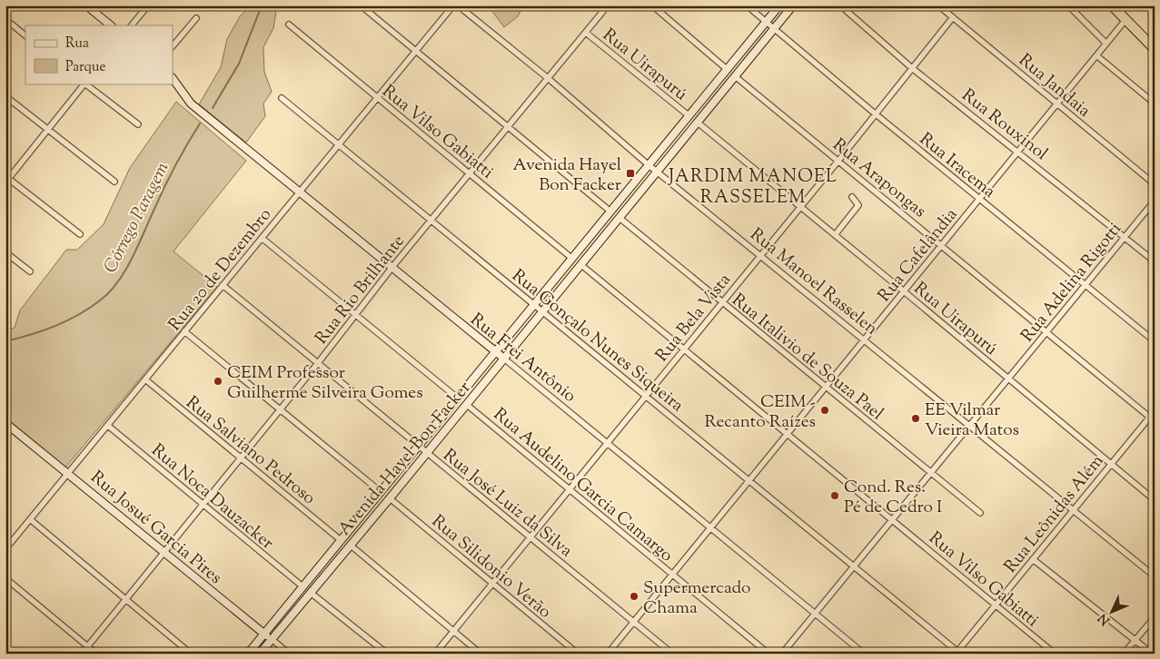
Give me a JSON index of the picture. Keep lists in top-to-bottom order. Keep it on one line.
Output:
{"streets":{"main road":["Rua Frei Antônio","Avenida Hayel Bon Facker","Rua Josué Garcia Pires"],"street":["Rua Uirapurú","Rua Jandaia","Rua Rouxinol","Rua Vilso Gabiatti","Rua Iracema","Rua Arapongas","Rua Cafelândia","Rua 20 de Dezembro","Rua Manoel Rasselen","Rua Adelina Rigotti","Rua Rio Brilhante","Rua Bela Vista","Rua Gonçalo Nunes Siqueira","Rua Italivio de Souza Pael","Rua Salviano Pedroso","Rua Audelino Garcia Camargo","Rua Noca Dauzacker","Rua José Luiz da Silva","Rua Leônidas Além","Rua Silidonio Verão"]},"crossings":[["Rua Uirapurú","Rua Cafelândia"],["Rua Uirapurú","Rua Adelina Rigotti"],["Rua Uirapurú","Rua Rio Brilhante"],["Rua Uirapurú","Rua Bela Vista"],["Rua Uirapurú","Avenida Hayel Bon Facker"],["Rua Uirapurú","Rua Leônidas Além"],["Rua Jandaia","Rua Cafelândia"],["Rua Jandaia","Rua Bela Vista"],["Rua Rouxinol","Rua Cafelândia"],["Rua Rouxinol","Rua Adelina Rigotti"],["Rua Rouxinol","Rua Bela Vista"],["Rua Vilso Gabiatti","Rua Cafelândia"],["Rua Vilso Gabiatti","Rua 20 de Dezembro"],["Rua Vilso Gabiatti","Rua Adelina Rigotti"],["Rua Vilso Gabiatti","Rua Rio Brilhante"],["Rua Vilso Gabiatti","Rua Bela Vista"],["Rua Vilso Gabiatti","Avenida Hayel Bon Facker"],["Rua Vilso Gabiatti","Rua Leônidas Além"],["Rua Iracema","Rua Cafelândia"],["Rua Iracema","Rua Adelina Rigotti"],["Rua Iracema","Rua Bela Vista"],["Rua Iracema","Avenida Hayel Bon Facker"],["Rua Arapongas","Rua Cafelândia"],["Rua Arapongas","Rua Adelina Rigotti"],["Rua Arapongas","Rua Bela Vista"],["Rua Arapongas","Avenida Hayel Bon Facker"],["Rua Arapongas","Rua Leônidas Além"],["Rua Cafelândia","Rua Manoel Rasselen"],["Rua Cafelândia","Rua Gonçalo Nunes Siqueira"],["Rua Cafelândia","Rua Italivio de Souza Pael"],["Rua Cafelândia","Rua Frei Antônio"],["Rua Cafelândia","Rua Audelino Garcia Camargo"],["Rua Cafelândia","Rua José Luiz da Silva"],["Rua 20 de Dezembro","Rua Gonçalo Nunes Siqueira"],["Rua 20 de Dezembro","Rua Frei Antônio"],["Rua 20 de Dezembro","Rua Salviano Pedroso"],["Rua 20 de Dezembro","Rua Noca Dauzacker"],["Rua 20 de Dezembro","Rua José Luiz da Silva"],["Rua 20 de Dezembro","Rua Josué Garcia Pires"],["Rua Manoel Rasselen","Rua Adelina Rigotti"],["Rua Manoel Rasselen","Rua Rio Brilhante"],["Rua Manoel Rasselen","Rua Bela Vista"],["Rua Manoel Rasselen","Avenida Hayel Bon Facker"],["Rua Manoel Rasselen","Rua Leônidas Além"],["Rua Adelina Rigotti","Rua Gonçalo Nunes Siqueira"],["Rua Adelina Rigotti","Rua Italivio de Souza Pael"],["Rua Adelina Rigotti","Rua Frei Antônio"],["Rua Rio Brilhante","Rua Gonçalo Nunes Siqueira"],["Rua Rio Brilhante","Rua Frei Antônio"],["Rua Rio Brilhante","Rua Salviano Pedroso"],["Rua Rio Brilhante","Rua Noca Dauzacker"],["Rua Rio Brilhante","Rua José Luiz da Silva"],["Rua Rio Brilhante","Rua Josué Garcia Pires"],["Rua Bela Vista","Rua Gonçalo Nunes Siqueira"],["Rua Bela Vista","Rua Italivio de Souza Pael"],["Rua Bela Vista","Rua Frei Antônio"],["Rua Bela Vista","Rua Audelino Garcia Camargo"],["Rua Bela Vista","Rua José Luiz da Silva"],["Rua Bela Vista","Rua Silidonio Verão"],["Rua Gonçalo Nunes Siqueira","Avenida Hayel Bon Facker"],["Rua Gonçalo Nunes Siqueira","Rua Leônidas Além"],["Rua Italivio de Souza Pael","Avenida Hayel Bon Facker"],["Rua Frei Antônio","Avenida Hayel Bon Facker"],["Rua Salviano Pedroso","Avenida Hayel Bon Facker"],["Avenida Hayel Bon Facker","Rua Audelino Garcia Camargo"],["Avenida Hayel Bon Facker","Rua Noca Dauzacker"],["Avenida Hayel Bon Facker","Rua José Luiz da Silva"],["Avenida Hayel Bon Facker","Rua Josué Garcia Pires"],["Avenida Hayel Bon Facker","Rua Silidonio Verão"]],"districts":["JARDIM MANOEL RASSELEM"],"water":["Córrego Paragem"],"places":{"transit":["Avenida Hayel Bon Facker"],"other":["CEIM Professor Guilherme Silveira Gomes","CEIM - Recanto Raízes","EE Vilmar Vieira Matos","Cond. Res. Pé de Cedro I","Supermercado Chama"]},"legend":["Rua","Parque"],"north":"bottom left"}
